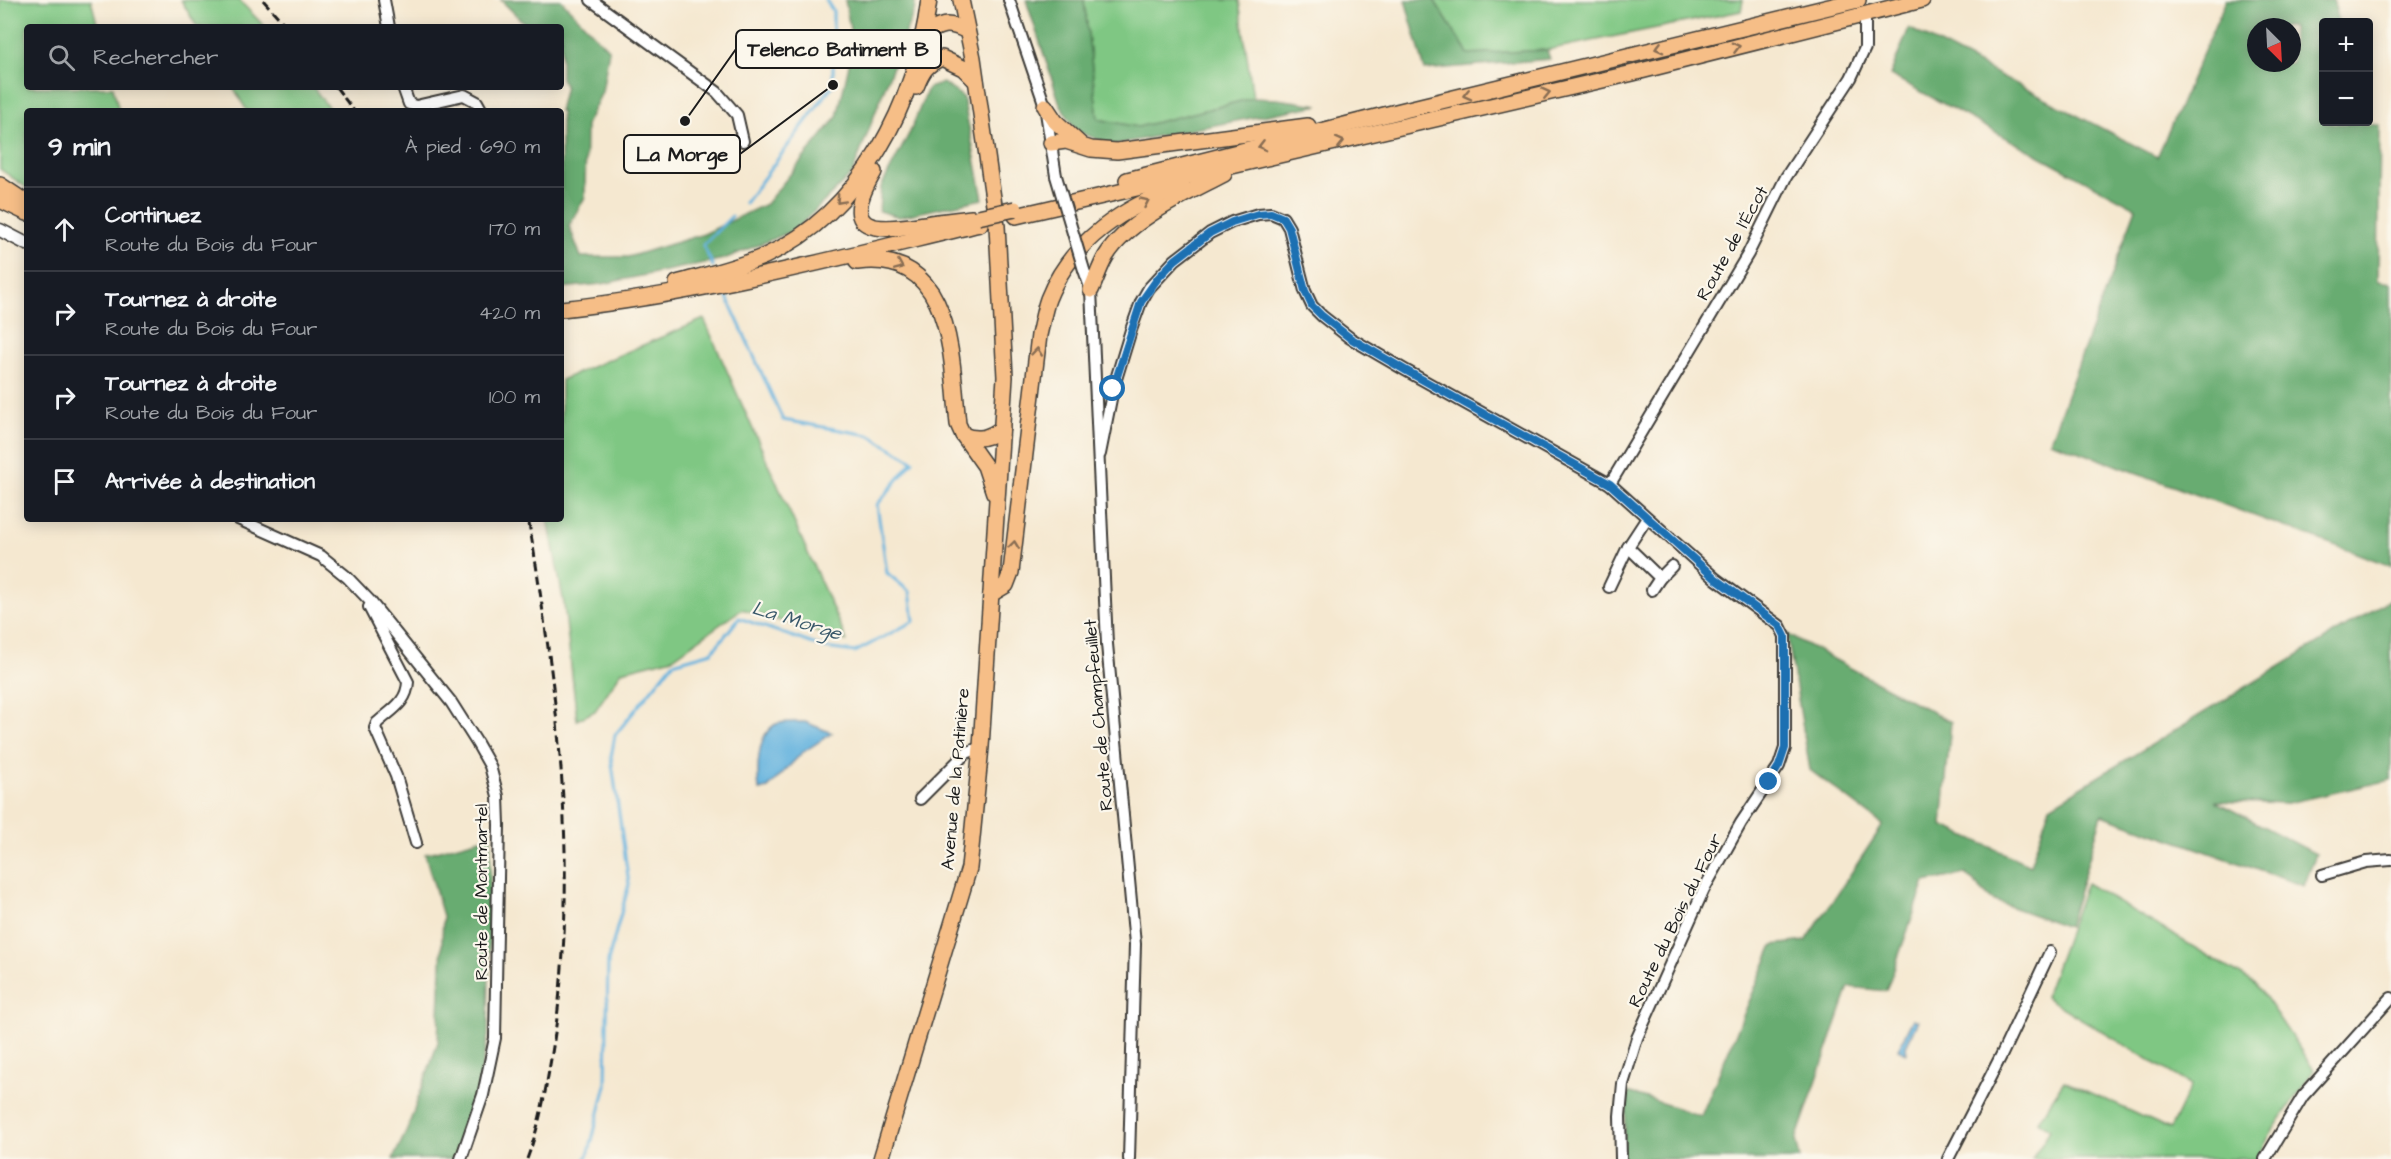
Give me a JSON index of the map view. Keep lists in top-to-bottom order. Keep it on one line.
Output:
{"streets":{"main road":["Avenue de la Patinière"],"street":["Route de l'Écot","Route de Champfeuillet","Route de Montmartel","Route du Bois du Four"]},"crossings":[["Route de l'Écot","Route du Bois du Four"],["Route de Champfeuillet","Route du Bois du Four"]],"water":["La Morge"],"places":["La Morge","Telenco Batiment B"],"north":"bottom right","page":{"map_buttons":["+","−"],"search":"Rechercher","heading":["9 min","À pied · 690 m"],"list":[["Continuez","Route du Bois du Four","170 m"],["Tournez à droite","Route du Bois du Four","420 m"],["Tournez à droite","Route du Bois du Four","100 m"],"Arrivée à destination"]}}
